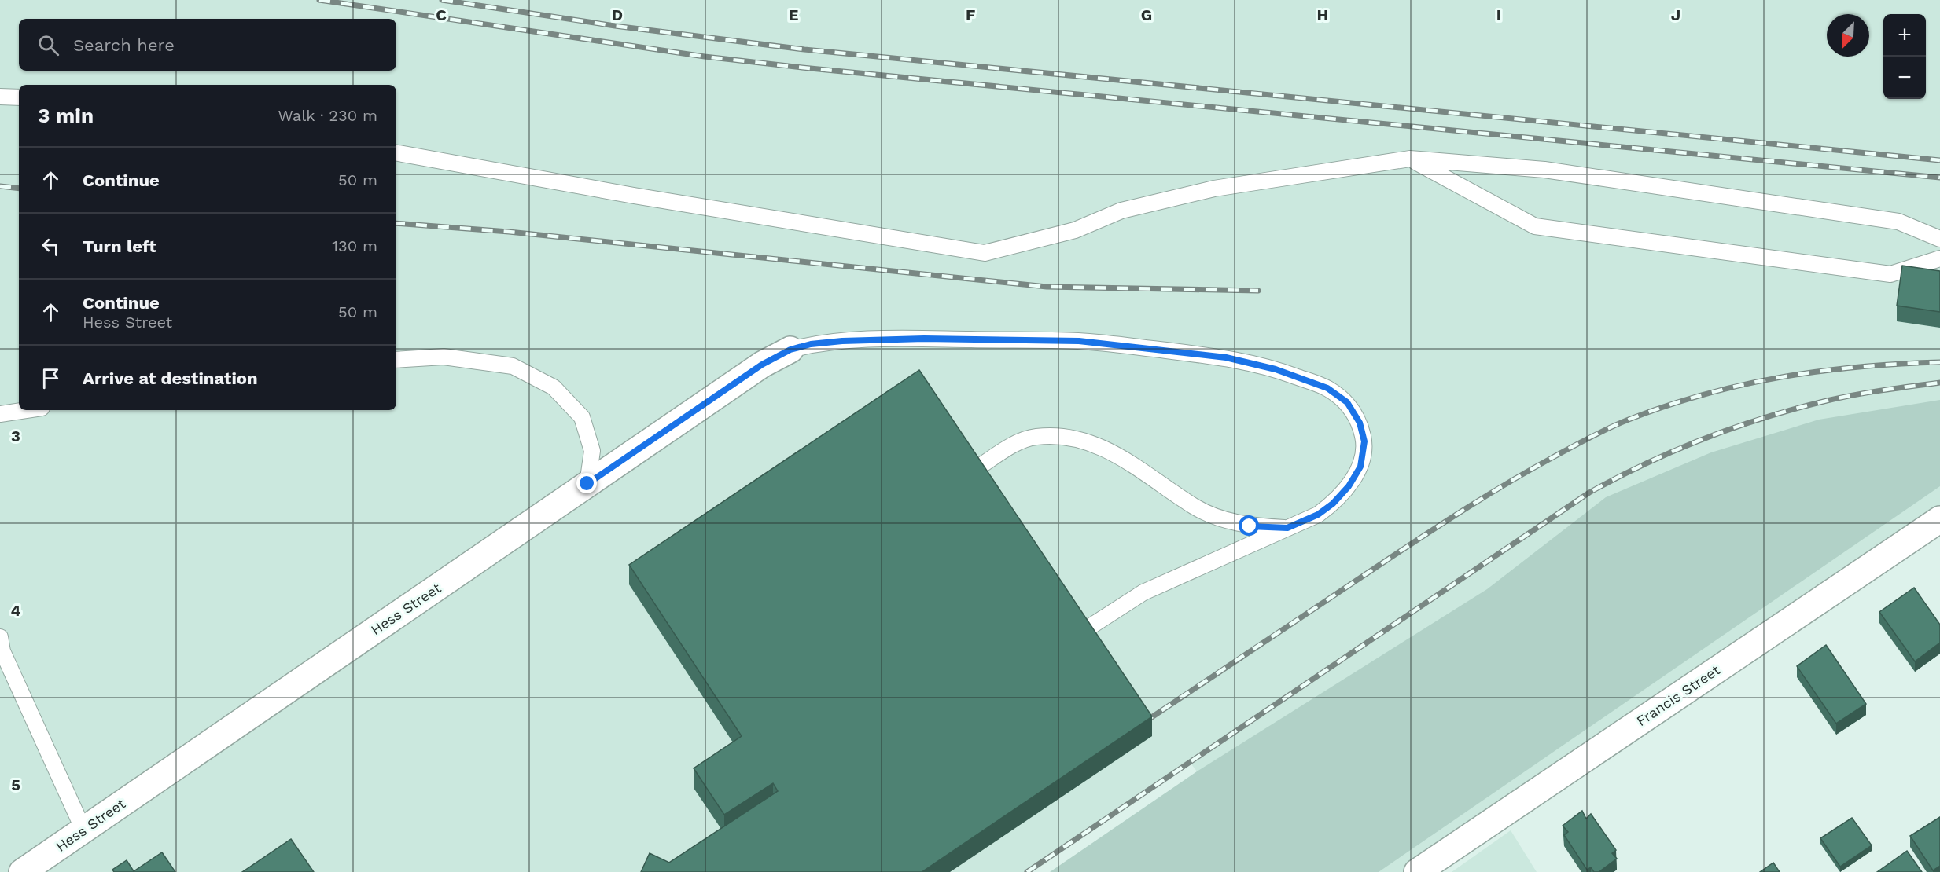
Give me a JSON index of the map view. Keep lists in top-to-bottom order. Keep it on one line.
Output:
{"streets":{"street":["Hess Street","Francis Street"]},"north":"bottom left","page":{"map_buttons":["+","−"],"search":"Search here","heading":["3 min","Walk · 230 m"],"list":[["Continue","50 m"],["Turn left","130 m"],["Continue","Hess Street","50 m"],"Arrive at destination"]},"grid":{"columns":["C","D","E","F","G","H","I","J"],"rows":["3","4","5"]}}
